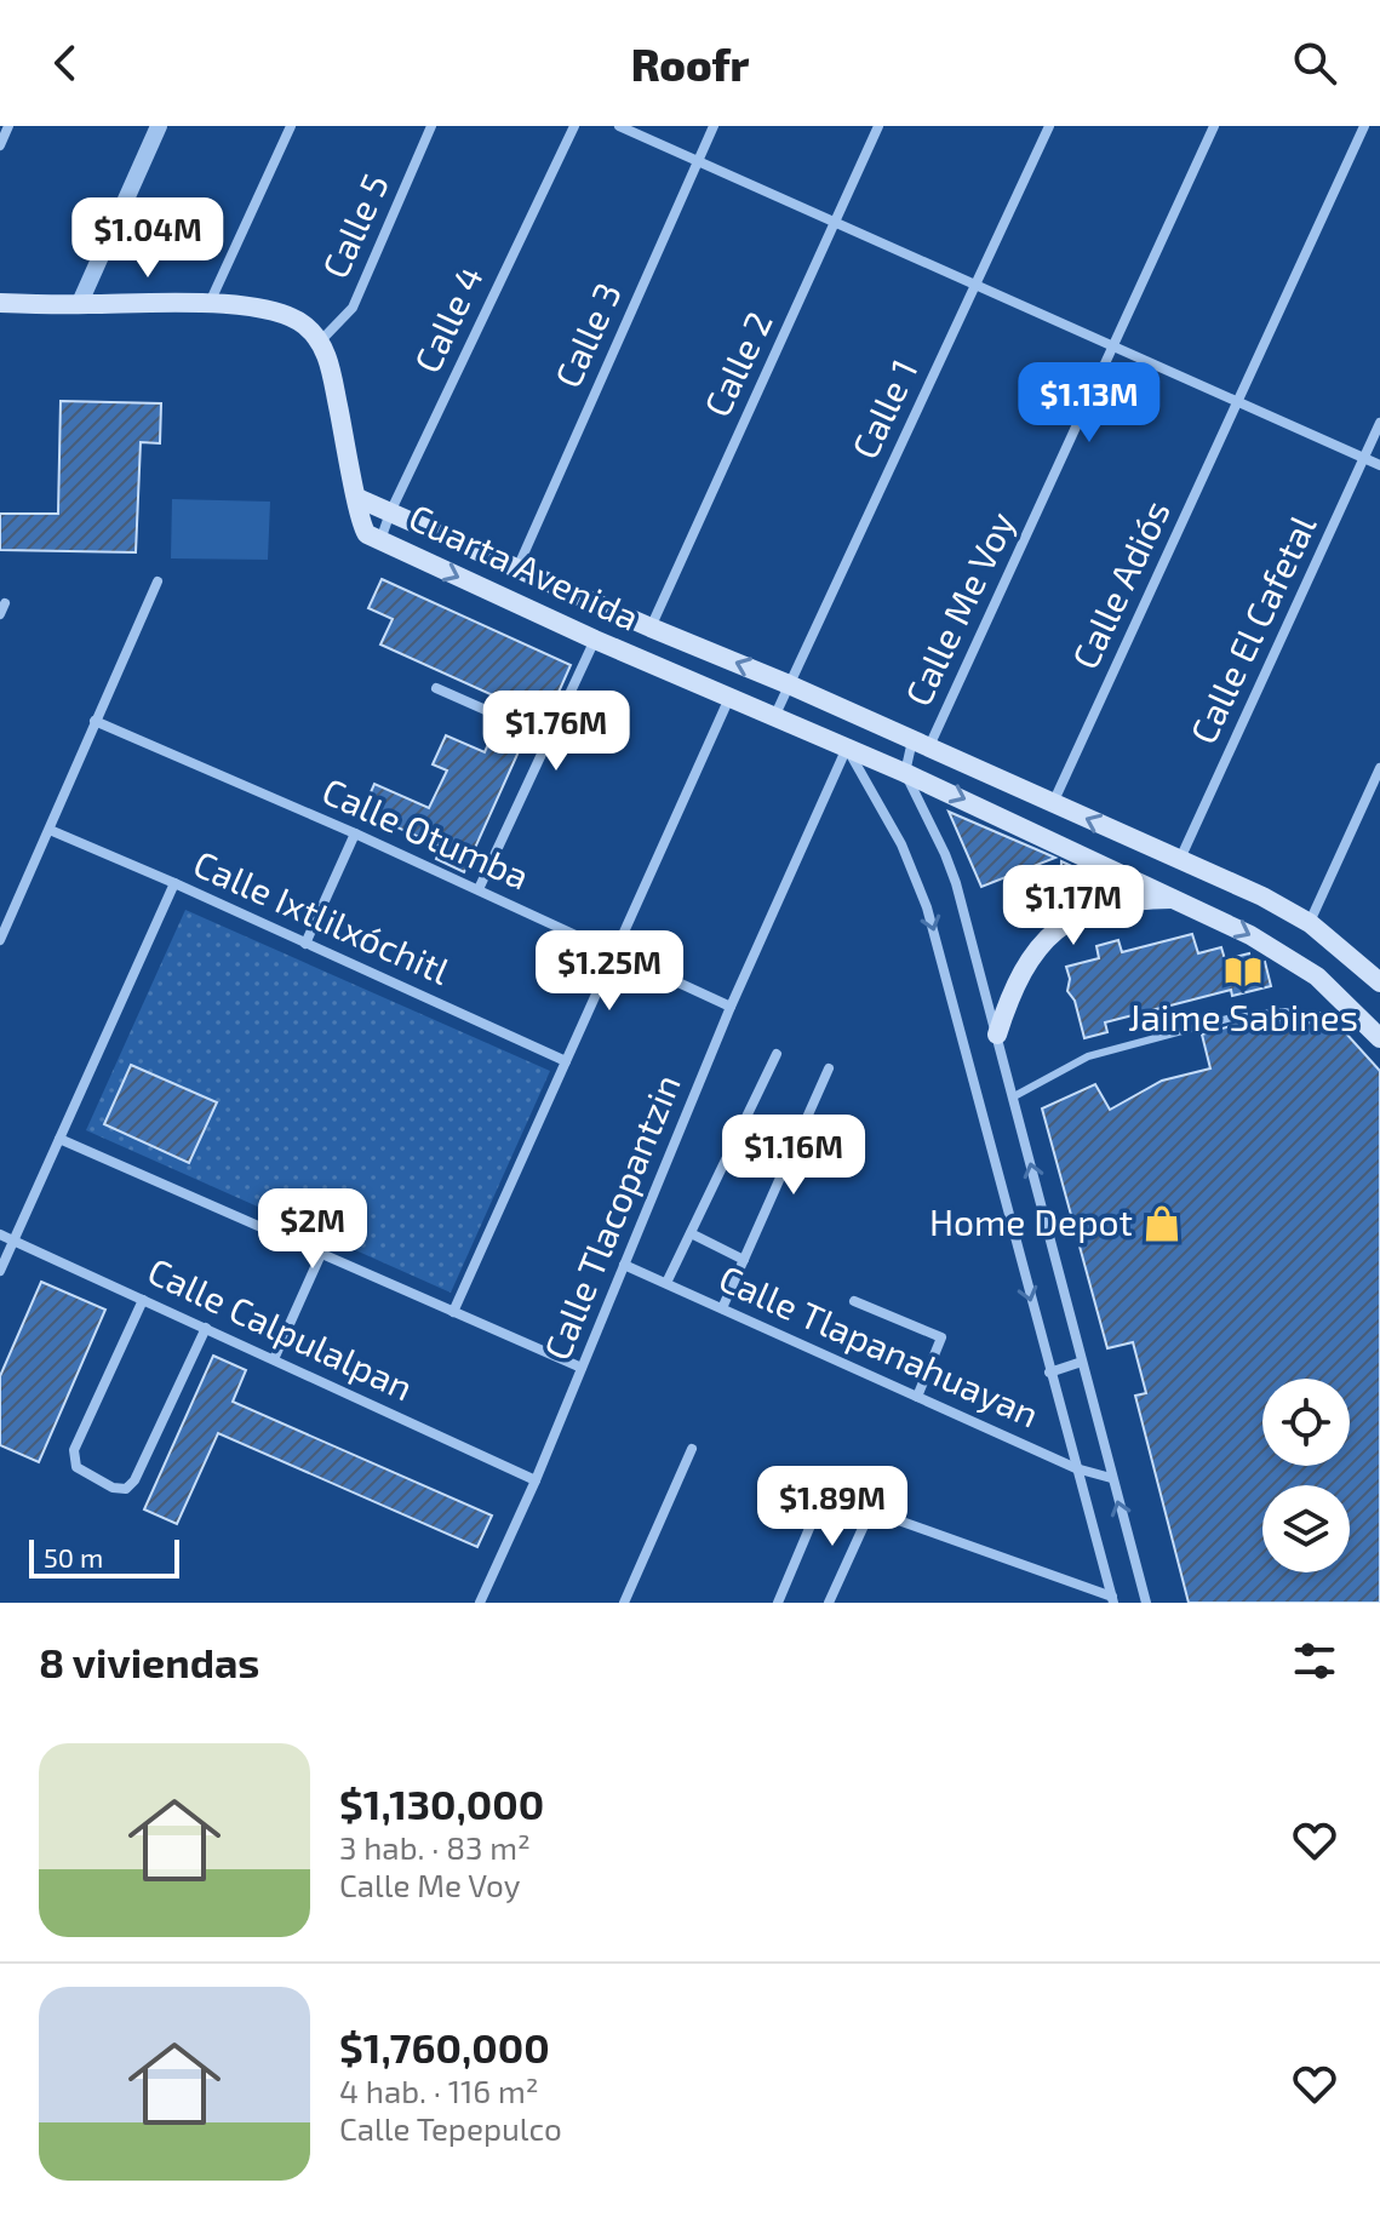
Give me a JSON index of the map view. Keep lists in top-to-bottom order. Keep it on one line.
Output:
{"streets":{"main road":["Cuarta Avenida"],"street":["Calle 5","Calle 4","Calle 3","Calle 2","Calle 1","Calle Adiós","Calle Me Voy","Calle El Cafetal","Calle Otumba","Calle Ixtlilxóchitl","Calle Tlacopantzin","Calle Calpulalpan","Calle Tlapanahuayan"]},"crossings":[["Calle 4","Cuarta Avenida"],["Calle 3","Cuarta Avenida"],["Calle 2","Cuarta Avenida"],["Calle 1","Cuarta Avenida"],["Cuarta Avenida","Calle Adiós"],["Cuarta Avenida","Calle Me Voy"],["Cuarta Avenida","Calle El Cafetal"],["Cuarta Avenida","Calle Tlacopantzin"],["Calle Otumba","Calle Tlacopantzin"],["Calle Tlacopantzin","Calle Calpulalpan"],["Calle Tlacopantzin","Calle Tlapanahuayan"]],"places":{"library":["Jaime Sabines"],"shop":["Home Depot"]},"scale_bar":"50 m","page":{"header":"Roofr","price":["$1.04M","$1.13M","$1.76M","$1.17M","$1.25M","$1.16M","$2M","$1.89M"],"scale":"50 m","heading":"8 viviendas","list":[{"name":"$1,130,000","note":"3 hab. · 83 m² · Calle Me Voy"},{"name":"$1,760,000","note":"4 hab. · 116 m² · Calle Tepepulco"}]}}
